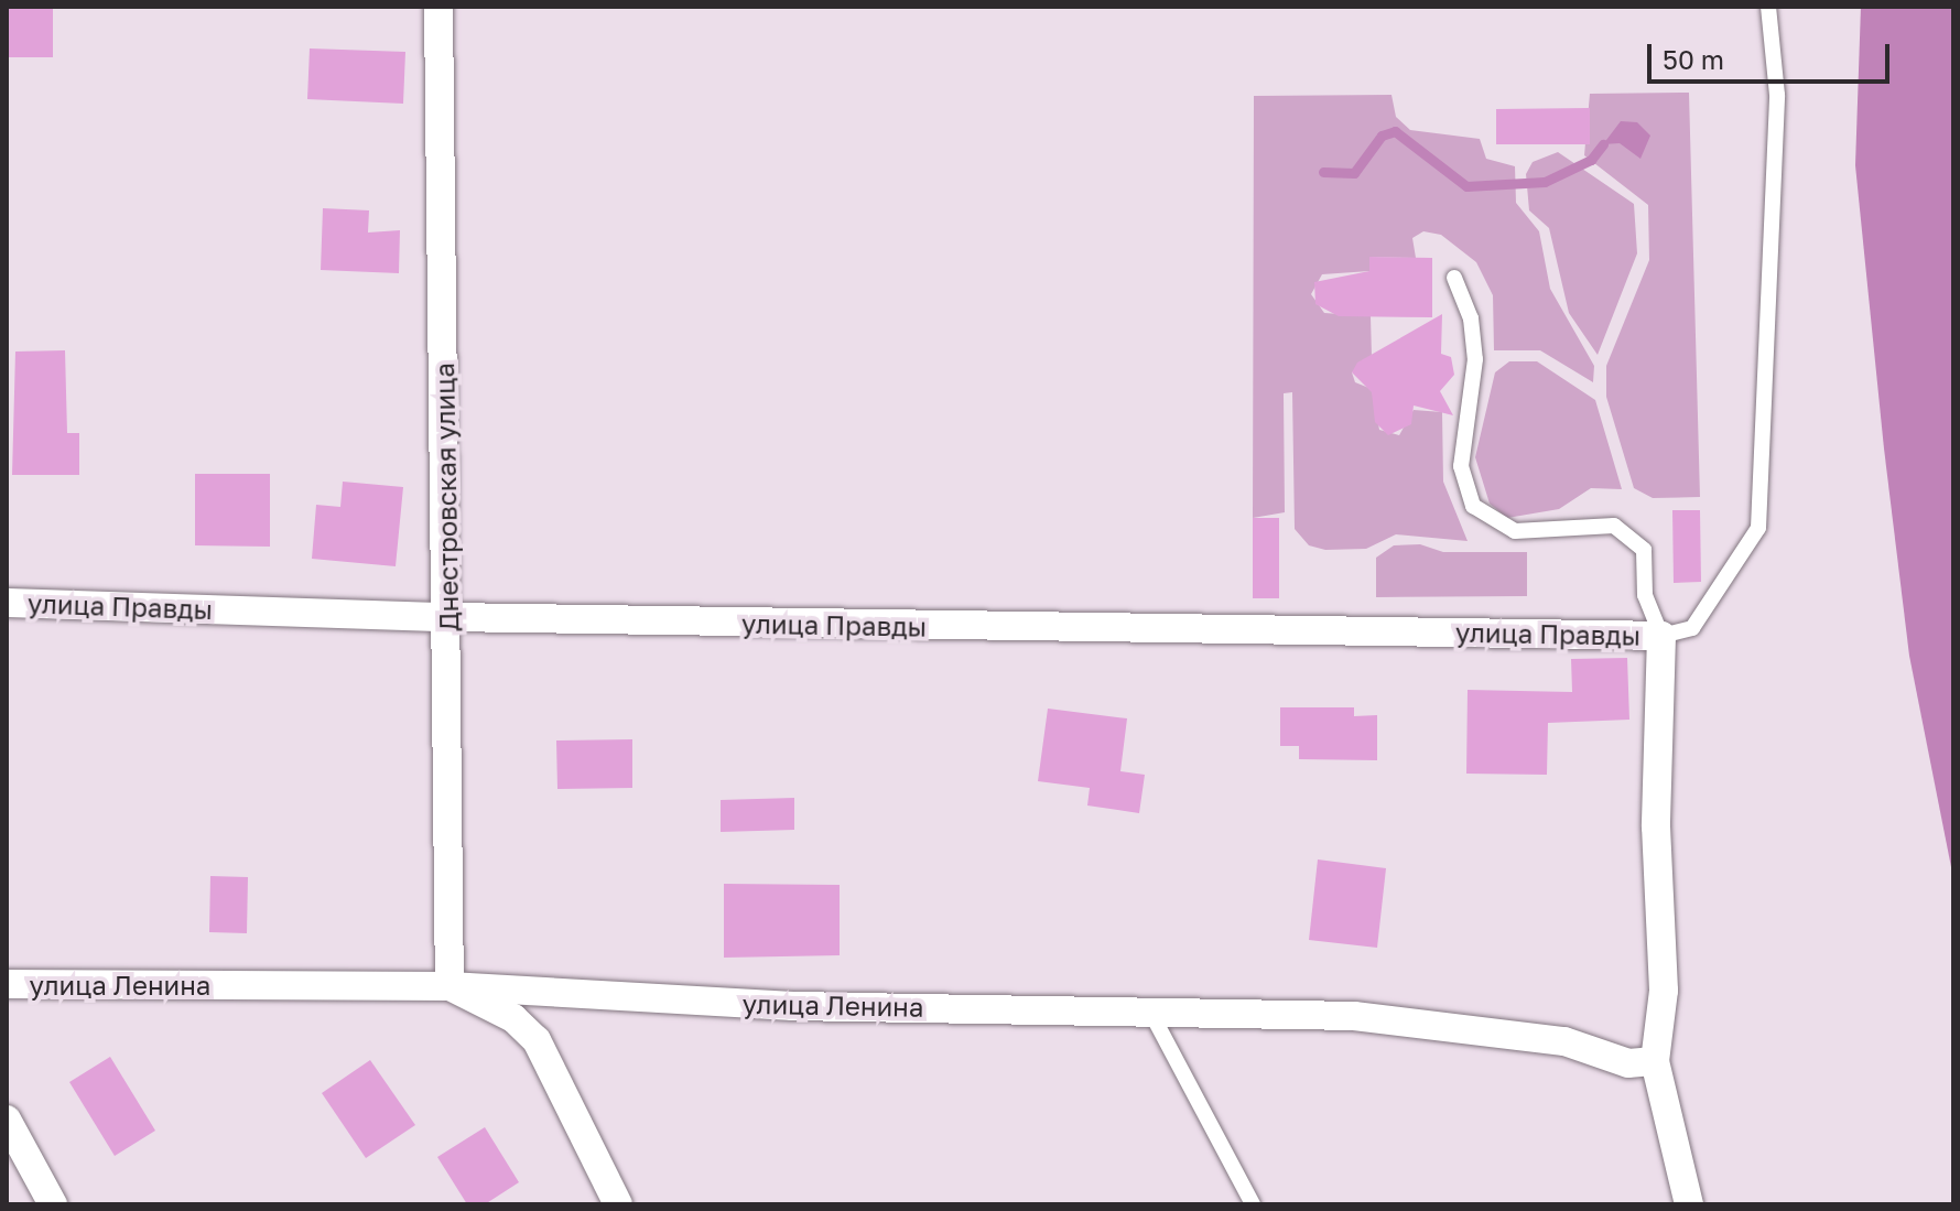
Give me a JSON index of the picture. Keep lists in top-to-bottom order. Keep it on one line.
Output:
{"streets":{"street":["Днестровская улица","улица Правды","улица Ленина"]},"crossings":[["Днестровская улица","улица Правды"],["Днестровская улица","улица Ленина"]],"scale_bar":"50 m"}
